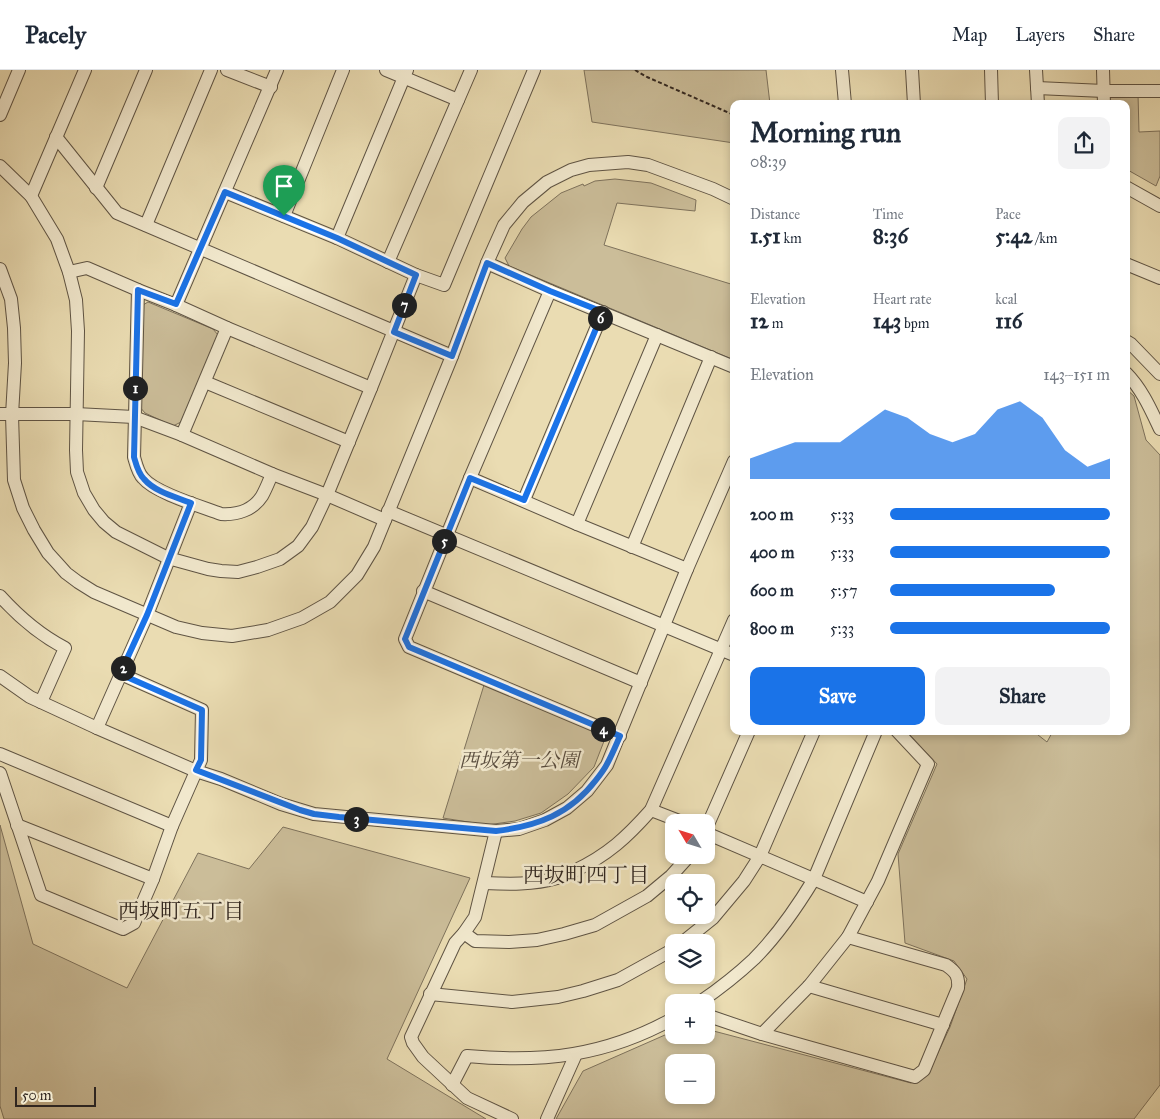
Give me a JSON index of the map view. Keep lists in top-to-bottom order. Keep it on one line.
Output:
{"districts":["西坂町四丁目","西坂町五丁目"],"parks":["西坂第一公園"],"scale_bar":"50 m","north":"top left","page":{"header":"Pacely","nav":["Map","Layers","Share"],"heading":["Morning run","08:39"],"stats":[["Distance","1.51 km"],["Time","8:36"],["Pace","5:42 /km"],["Elevation","12 m"],["Heart rate","143 bpm"],["kcal","116"]],"pins":["7","6","1","5","2","4","3"],"chart":["Elevation","143–151 m"],"list":[{"name":"200 m","note":"5:33"},{"name":"400 m","note":"5:33"},{"name":"600 m","note":"5:57"},{"name":"800 m","note":"5:33"}],"buttons":["Save","Share"],"map_buttons":["+","−"],"scale":"50 m"}}
